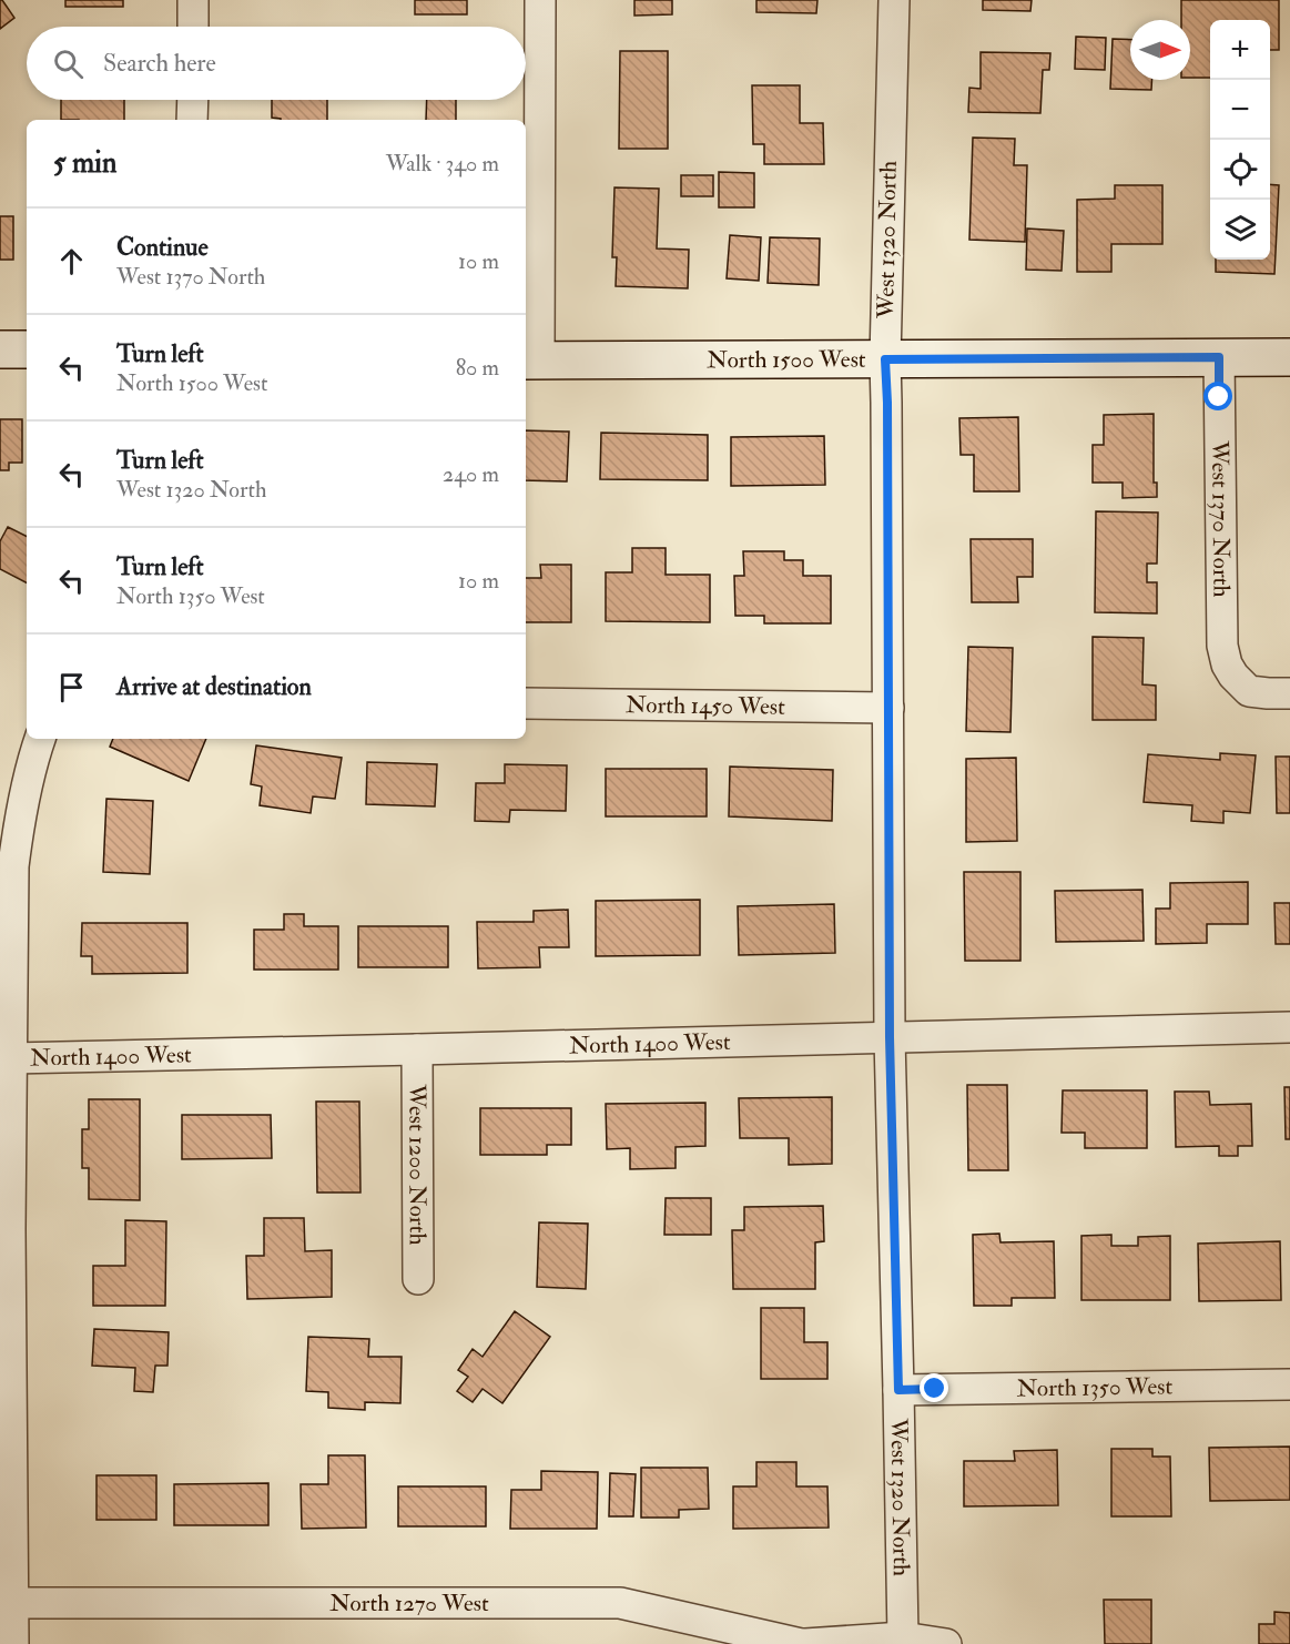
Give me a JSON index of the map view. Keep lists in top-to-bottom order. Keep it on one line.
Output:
{"streets":{"street":["West 1320 North","North 1500 West","West 1370 North","North 1450 West","North 1400 West","West 1200 North","North 1350 West","North 1270 West"]},"crossings":[["West 1320 North","North 1500 West"],["West 1320 North","North 1450 West"],["West 1320 North","North 1400 West"],["West 1320 North","North 1350 West"],["West 1320 North","North 1270 West"],["North 1500 West","West 1370 North"],["North 1400 West","West 1200 North"]],"north":"right","page":{"map_buttons":["+","−"],"search":"Search here","heading":["5 min","Walk · 340 m"],"list":[["Continue","West 1370 North","10 m"],["Turn left","North 1500 West","80 m"],["Turn left","West 1320 North","240 m"],["Turn left","North 1350 West","10 m"],"Arrive at destination"]}}
